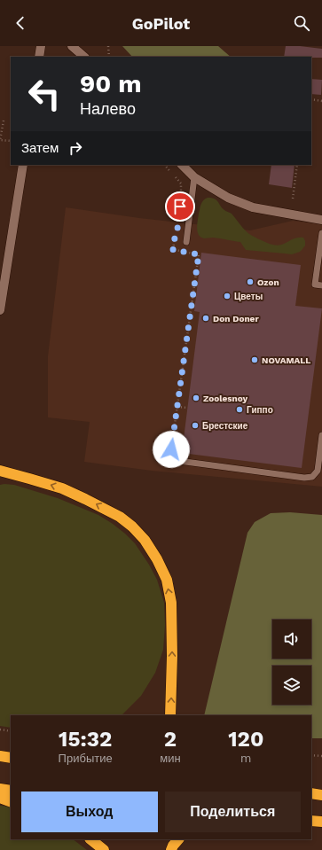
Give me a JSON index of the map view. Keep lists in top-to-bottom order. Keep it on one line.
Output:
{"places":["Ozon","Цветы","Don Doner","NOVAMALL","Zoolesnoy","Гиппо","Брестские"],"page":{"header":"GoPilot","turn":["90 m","Налево"],"then":"Затем","eta":["15:32","Прибытие","2","мин","120","m"],"buttons":["Выход","Поделиться"]}}
